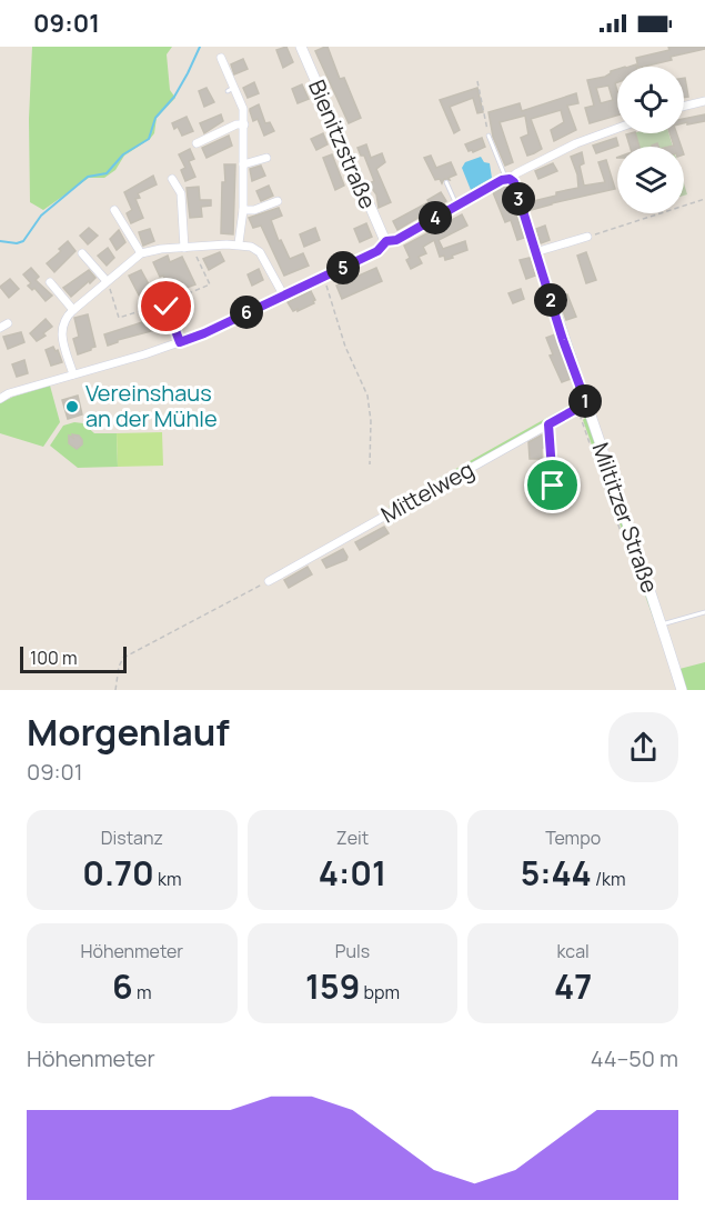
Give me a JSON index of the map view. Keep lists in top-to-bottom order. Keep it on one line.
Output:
{"streets":{"street":["Bienitzstraße","Mittelweg","Miltitzer Straße"]},"crossings":[["Mittelweg","Miltitzer Straße"]],"places":["Vereinshaus an der Mühle"],"scale_bar":"100 m","page":{"status":"09:01","pins":["3","4","5","2","6","1"],"scale":"100 m","heading":["Morgenlauf","09:01"],"stats":[["Distanz","0.70 km"],["Zeit","4:01"],["Tempo","5:44 /km"],["Höhenmeter","6 m"],["Puls","159 bpm"],["kcal","47"]],"chart":["Höhenmeter","44–50 m"]}}
